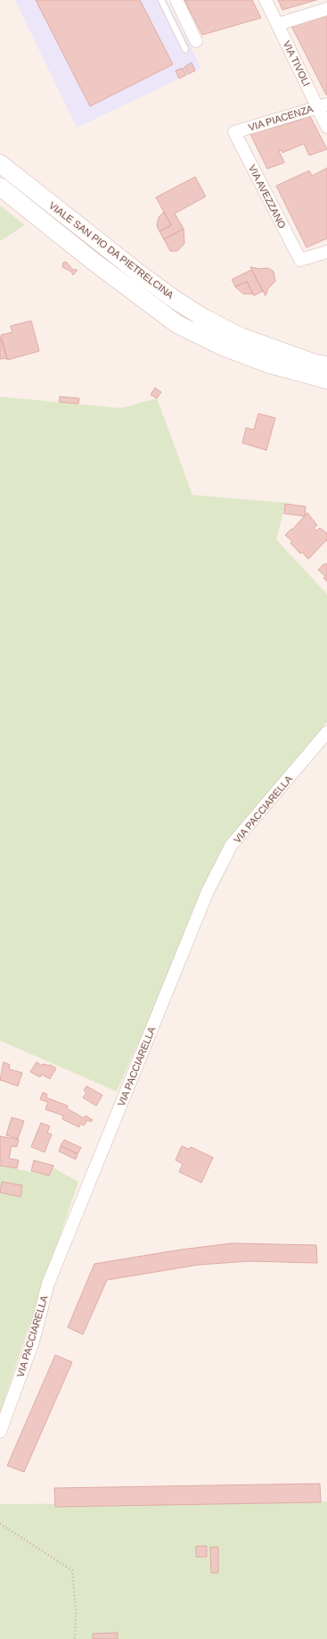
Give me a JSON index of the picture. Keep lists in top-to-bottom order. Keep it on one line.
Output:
{"streets":{"main road":["VIALE SAN PIO DA PIETRELCINA"],"street":["VIA TIVOLI","VIA PIACENZA","VIA AVEZZANO","VIA PACCIARELLA"]},"crossings":[["VIA TIVOLI","VIA PIACENZA"],["VIA PIACENZA","VIA AVEZZANO"]]}
